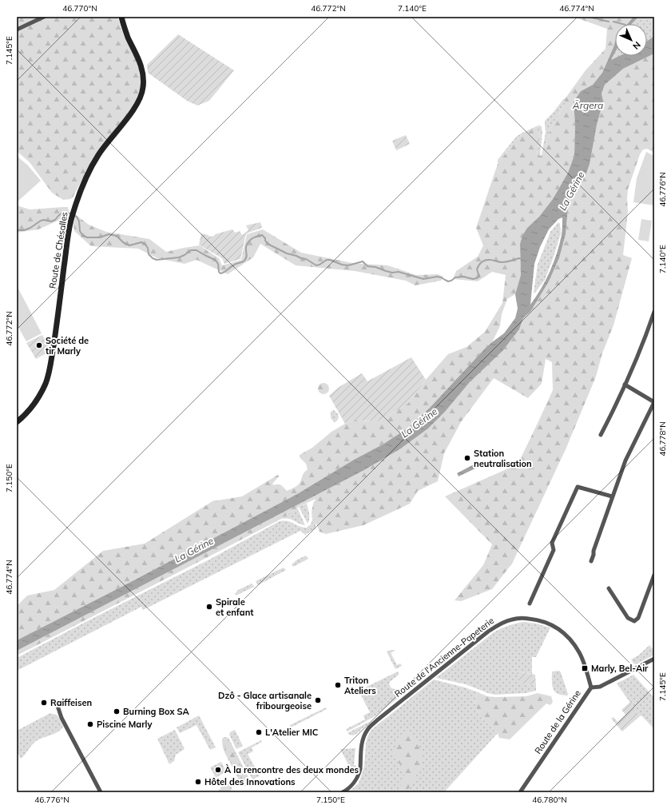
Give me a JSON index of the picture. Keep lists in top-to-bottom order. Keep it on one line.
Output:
{"streets":{"street":["Route de Chésalles","Route de l'Ancienne-Papeterie","Route de la Gérine"]},"crossings":[["Route de l'Ancienne-Papeterie","Route de la Gérine"]],"water":["Ärgera","La Gérine"],"places":{"other":["Société de tir Marly","Station neutralisation","Spirale et enfant","Triton Ateliers","Dzô - Glace artisanale fribourgeoise","Raiffeisen","Burning Box SA","Piscine Marly","L'Atelier MIC","À la rencontre des deux mondes","Hôtel des Innovations"],"transit":["Marly, Bel-Air"]},"north":"bottom right","coordinates":["46.770°N","46.772°N","7.140°E","46.774°N","7.145°E","46.776°N","46.778°N","7.150°E","46.780°N"]}
